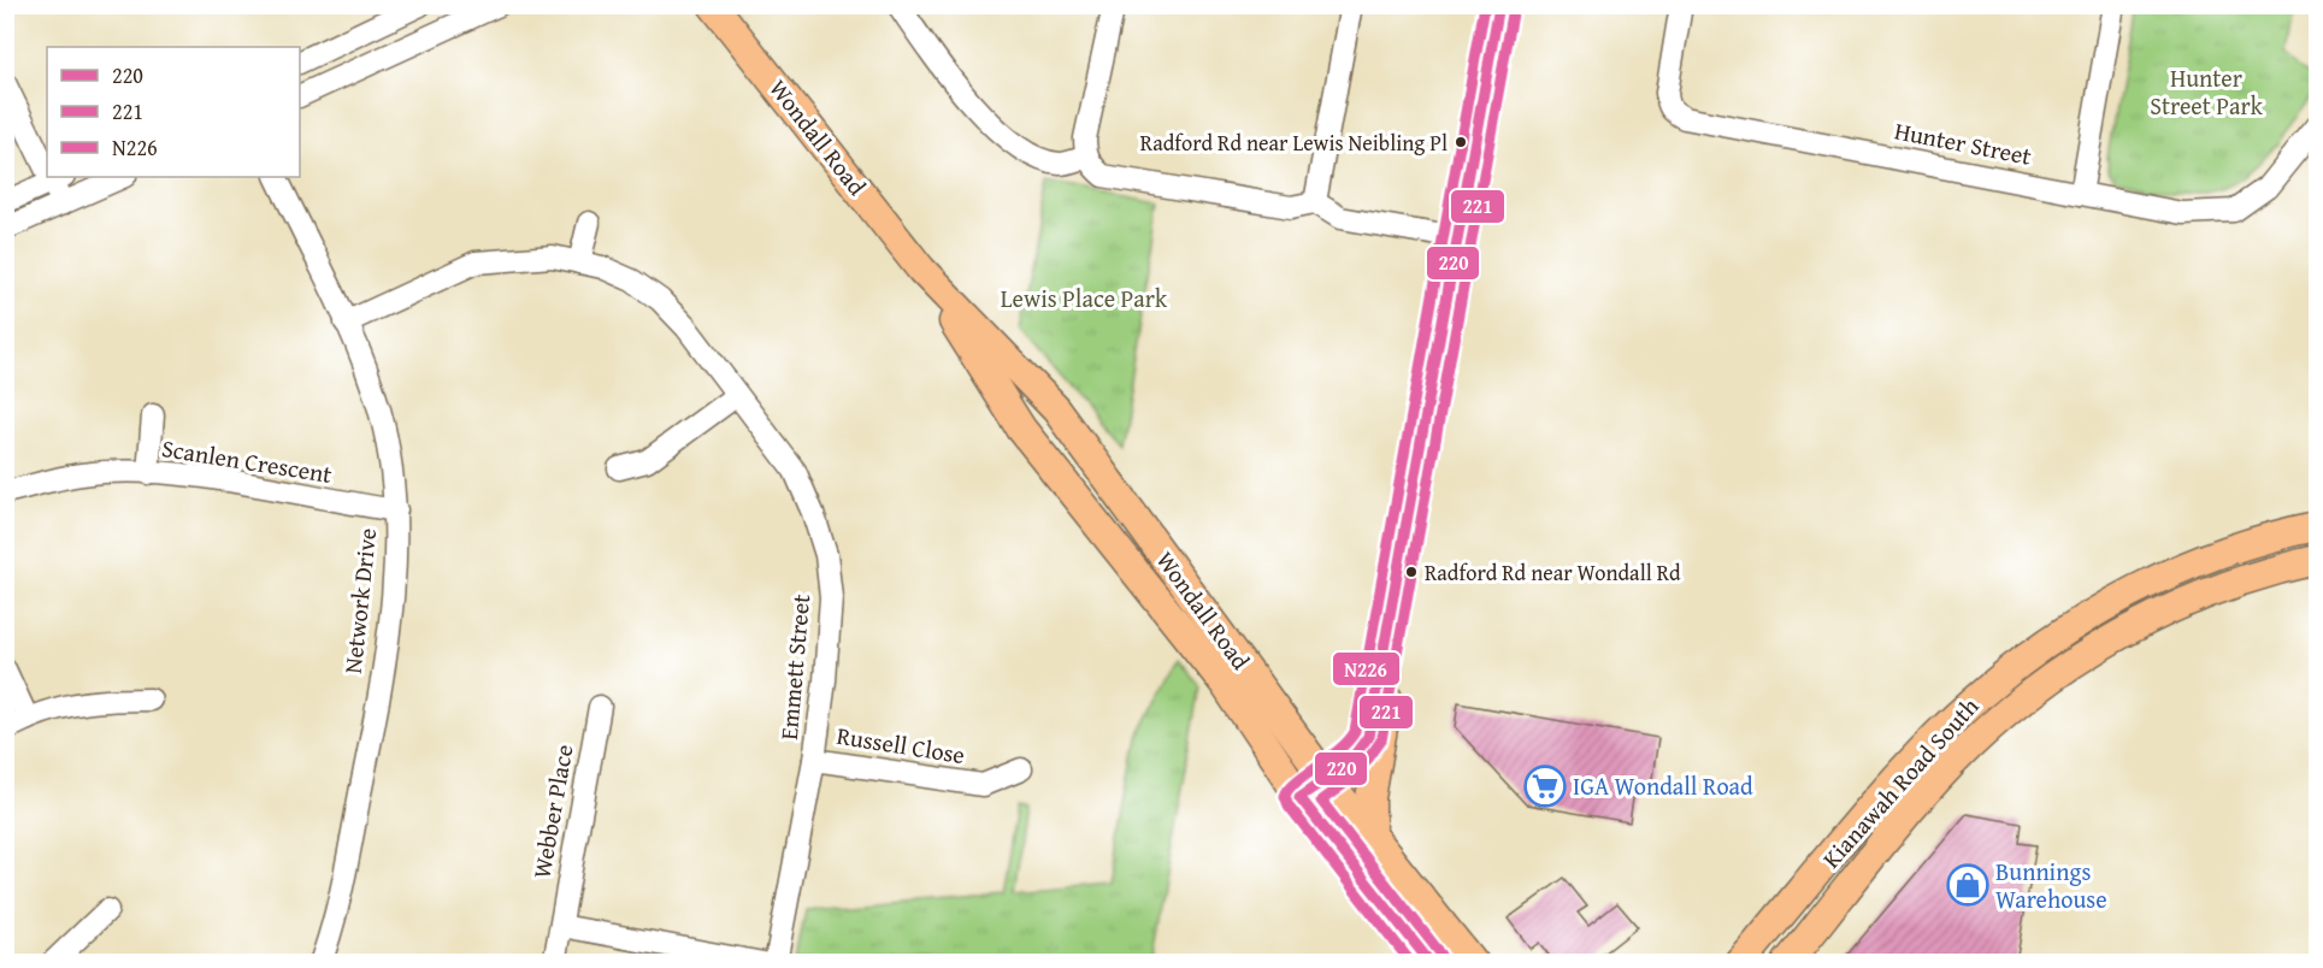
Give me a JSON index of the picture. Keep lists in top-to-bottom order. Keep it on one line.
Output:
{"streets":{"main road":["Wondall Road","Kianawah Road South"],"street":["Hunter Street","Scanlen Crescent","Network Drive","Emmett Street","Russell Close","Webber Place"]},"crossings":[["Scanlen Crescent","Network Drive"],["Network Drive","Emmett Street"],["Emmett Street","Russell Close"]],"parks":["Hunter Street Park","Lewis Place Park"],"places":{"other":["Radford Rd near Lewis Neibling Pl","Radford Rd near Wondall Rd"],"supermarket":["IGA Wondall Road"],"shop":["Bunnings Warehouse"]},"lines":["transit line 220","transit line N226","transit line 221"],"legend":["220","221","N226"]}
